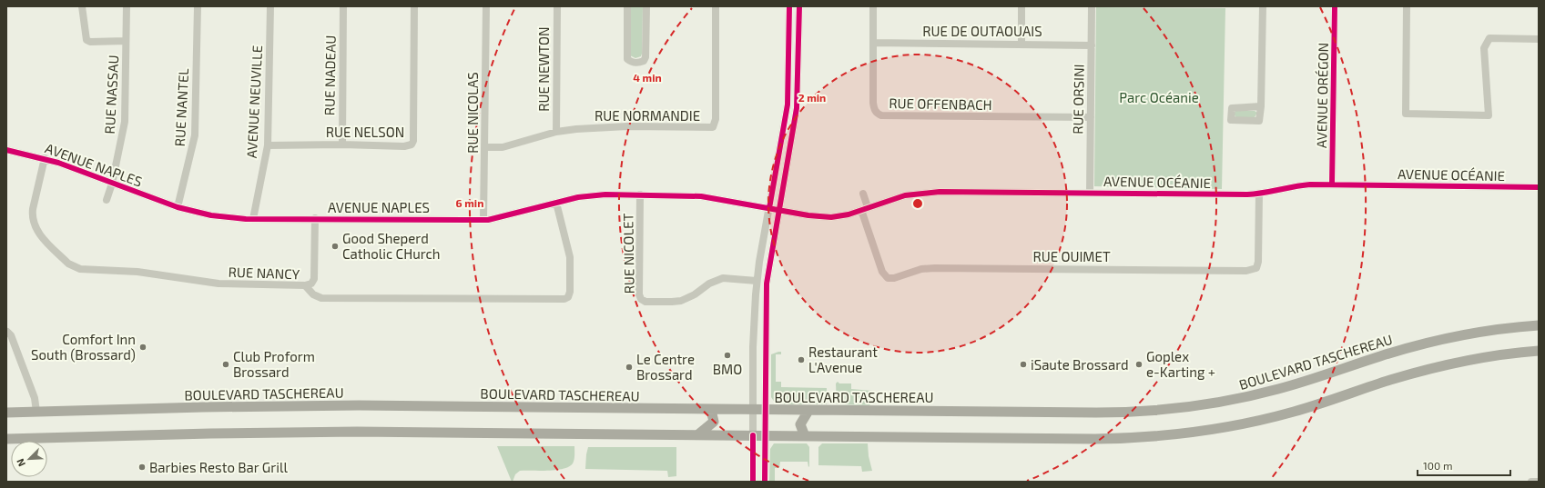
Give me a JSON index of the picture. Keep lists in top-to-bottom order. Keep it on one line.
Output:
{"streets":{"main road":["BOULEVARD TASCHEREAU"],"street":["RUE DE OUTAOUAIS","RUE NEWTON","RUE NADEAU","RUE NASSAU","AVENUE ORÉGON","RUE ORSINI","AVENUE NEUVILLE","RUE OFFENBACH","RUE NANTEL","RUE NICOLAS","RUE NORMANDIE","RUE NELSON","AVENUE NAPLES","AVENUE OCÉANIE","RUE NICOLET","RUE OUIMET","RUE NANCY"]},"crossings":[["RUE DE OUTAOUAIS","RUE ORSINI"],["RUE DE OUTAOUAIS","RUE OFFENBACH"],["RUE NEWTON","RUE NORMANDIE"],["RUE NADEAU","RUE NELSON"],["RUE NASSAU","AVENUE NAPLES"],["AVENUE ORÉGON","AVENUE OCÉANIE"],["RUE ORSINI","RUE OFFENBACH"],["RUE ORSINI","AVENUE OCÉANIE"],["AVENUE NEUVILLE","RUE NELSON"],["AVENUE NEUVILLE","AVENUE NAPLES"],["RUE NANTEL","AVENUE NAPLES"],["RUE NICOLAS","RUE NORMANDIE"],["RUE NICOLAS","AVENUE NAPLES"],["AVENUE NAPLES","AVENUE OCÉANIE"],["AVENUE NAPLES","RUE NICOLET"],["AVENUE NAPLES","RUE NANCY"],["AVENUE OCÉANIE","RUE OUIMET"]],"parks":["Parc Océanie"],"places":["Good Sheperd Catholic CHurch","Comfort Inn South (Brossard)","BMO","Restaurant L'Avenue","Club Proform Brossard","iSaute Brossard","Goplex e-Karting +","Le Centre Brossard","Barbies Resto Bar Grill"],"scale_bar":"100 m","north":"bottom left","rings":["4 min","2 min","6 min"]}
